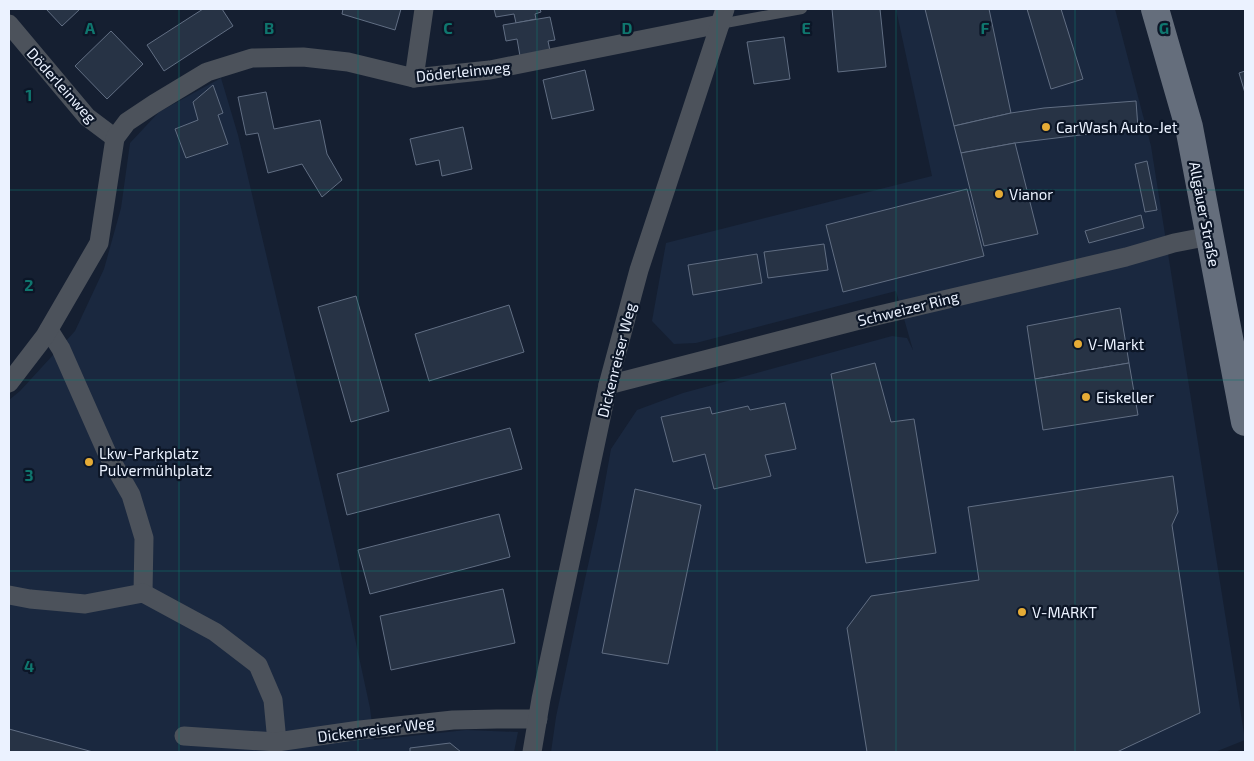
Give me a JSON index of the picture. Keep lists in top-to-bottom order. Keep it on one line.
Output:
{"streets":{"main road":["Allgäuer Straße"],"street":["Döderleinweg","Schweizer Ring","Dickenreiser Weg"]},"crossings":[["Döderleinweg","Dickenreiser Weg"],["Allgäuer Straße","Schweizer Ring"],["Schweizer Ring","Dickenreiser Weg"]],"places":["CarWash Auto-Jet","Vianor","V-Markt","Eiskeller","Lkw-Parkplatz Pulvermühlplatz","V-MARKT"],"grid":{"columns":["A","B","C","D","E","F","G"],"rows":["1","2","3","4"]}}
